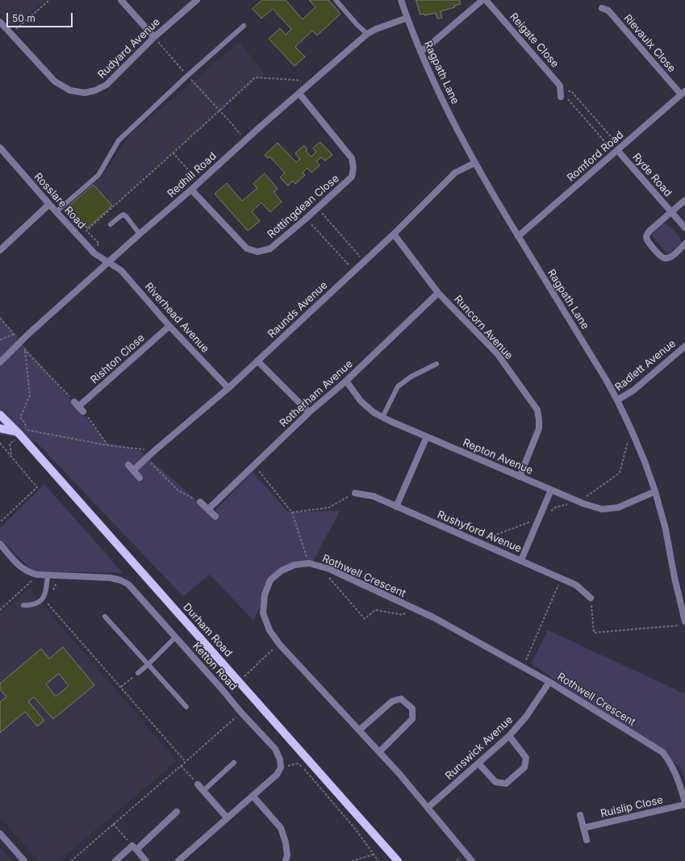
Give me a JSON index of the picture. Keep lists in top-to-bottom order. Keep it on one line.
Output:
{"streets":{"main road":["Durham Road"],"street":["Reigate Close","Rievaulx Close","Rudyard Avenue","Ragpath Lane","Romford Road","Redhill Road","Ryde Road","Rosslare Road","Rottingdean Close","Raunds Avenue","Riverhead Avenue","Runcorn Avenue","Rishton Close","Radlett Avenue","Rotherham Avenue","Repton Avenue","Rushyford Avenue","Rothwell Crescent","Ketton Road","Runswick Avenue","Ruislip Close"]},"crossings":[["Rievaulx Close","Romford Road"],["Ragpath Lane","Romford Road"],["Ragpath Lane","Redhill Road"],["Ragpath Lane","Raunds Avenue"],["Ragpath Lane","Radlett Avenue"],["Ragpath Lane","Repton Avenue"],["Romford Road","Ryde Road"],["Redhill Road","Rosslare Road"],["Redhill Road","Rottingdean Close"],["Redhill Road","Riverhead Avenue"],["Rosslare Road","Riverhead Avenue"],["Raunds Avenue","Riverhead Avenue"],["Raunds Avenue","Runcorn Avenue"],["Riverhead Avenue","Rishton Close"],["Runcorn Avenue","Rotherham Avenue"],["Runcorn Avenue","Repton Avenue"],["Rotherham Avenue","Repton Avenue"],["Rothwell Crescent","Runswick Avenue"]],"scale_bar":"50 m"}
